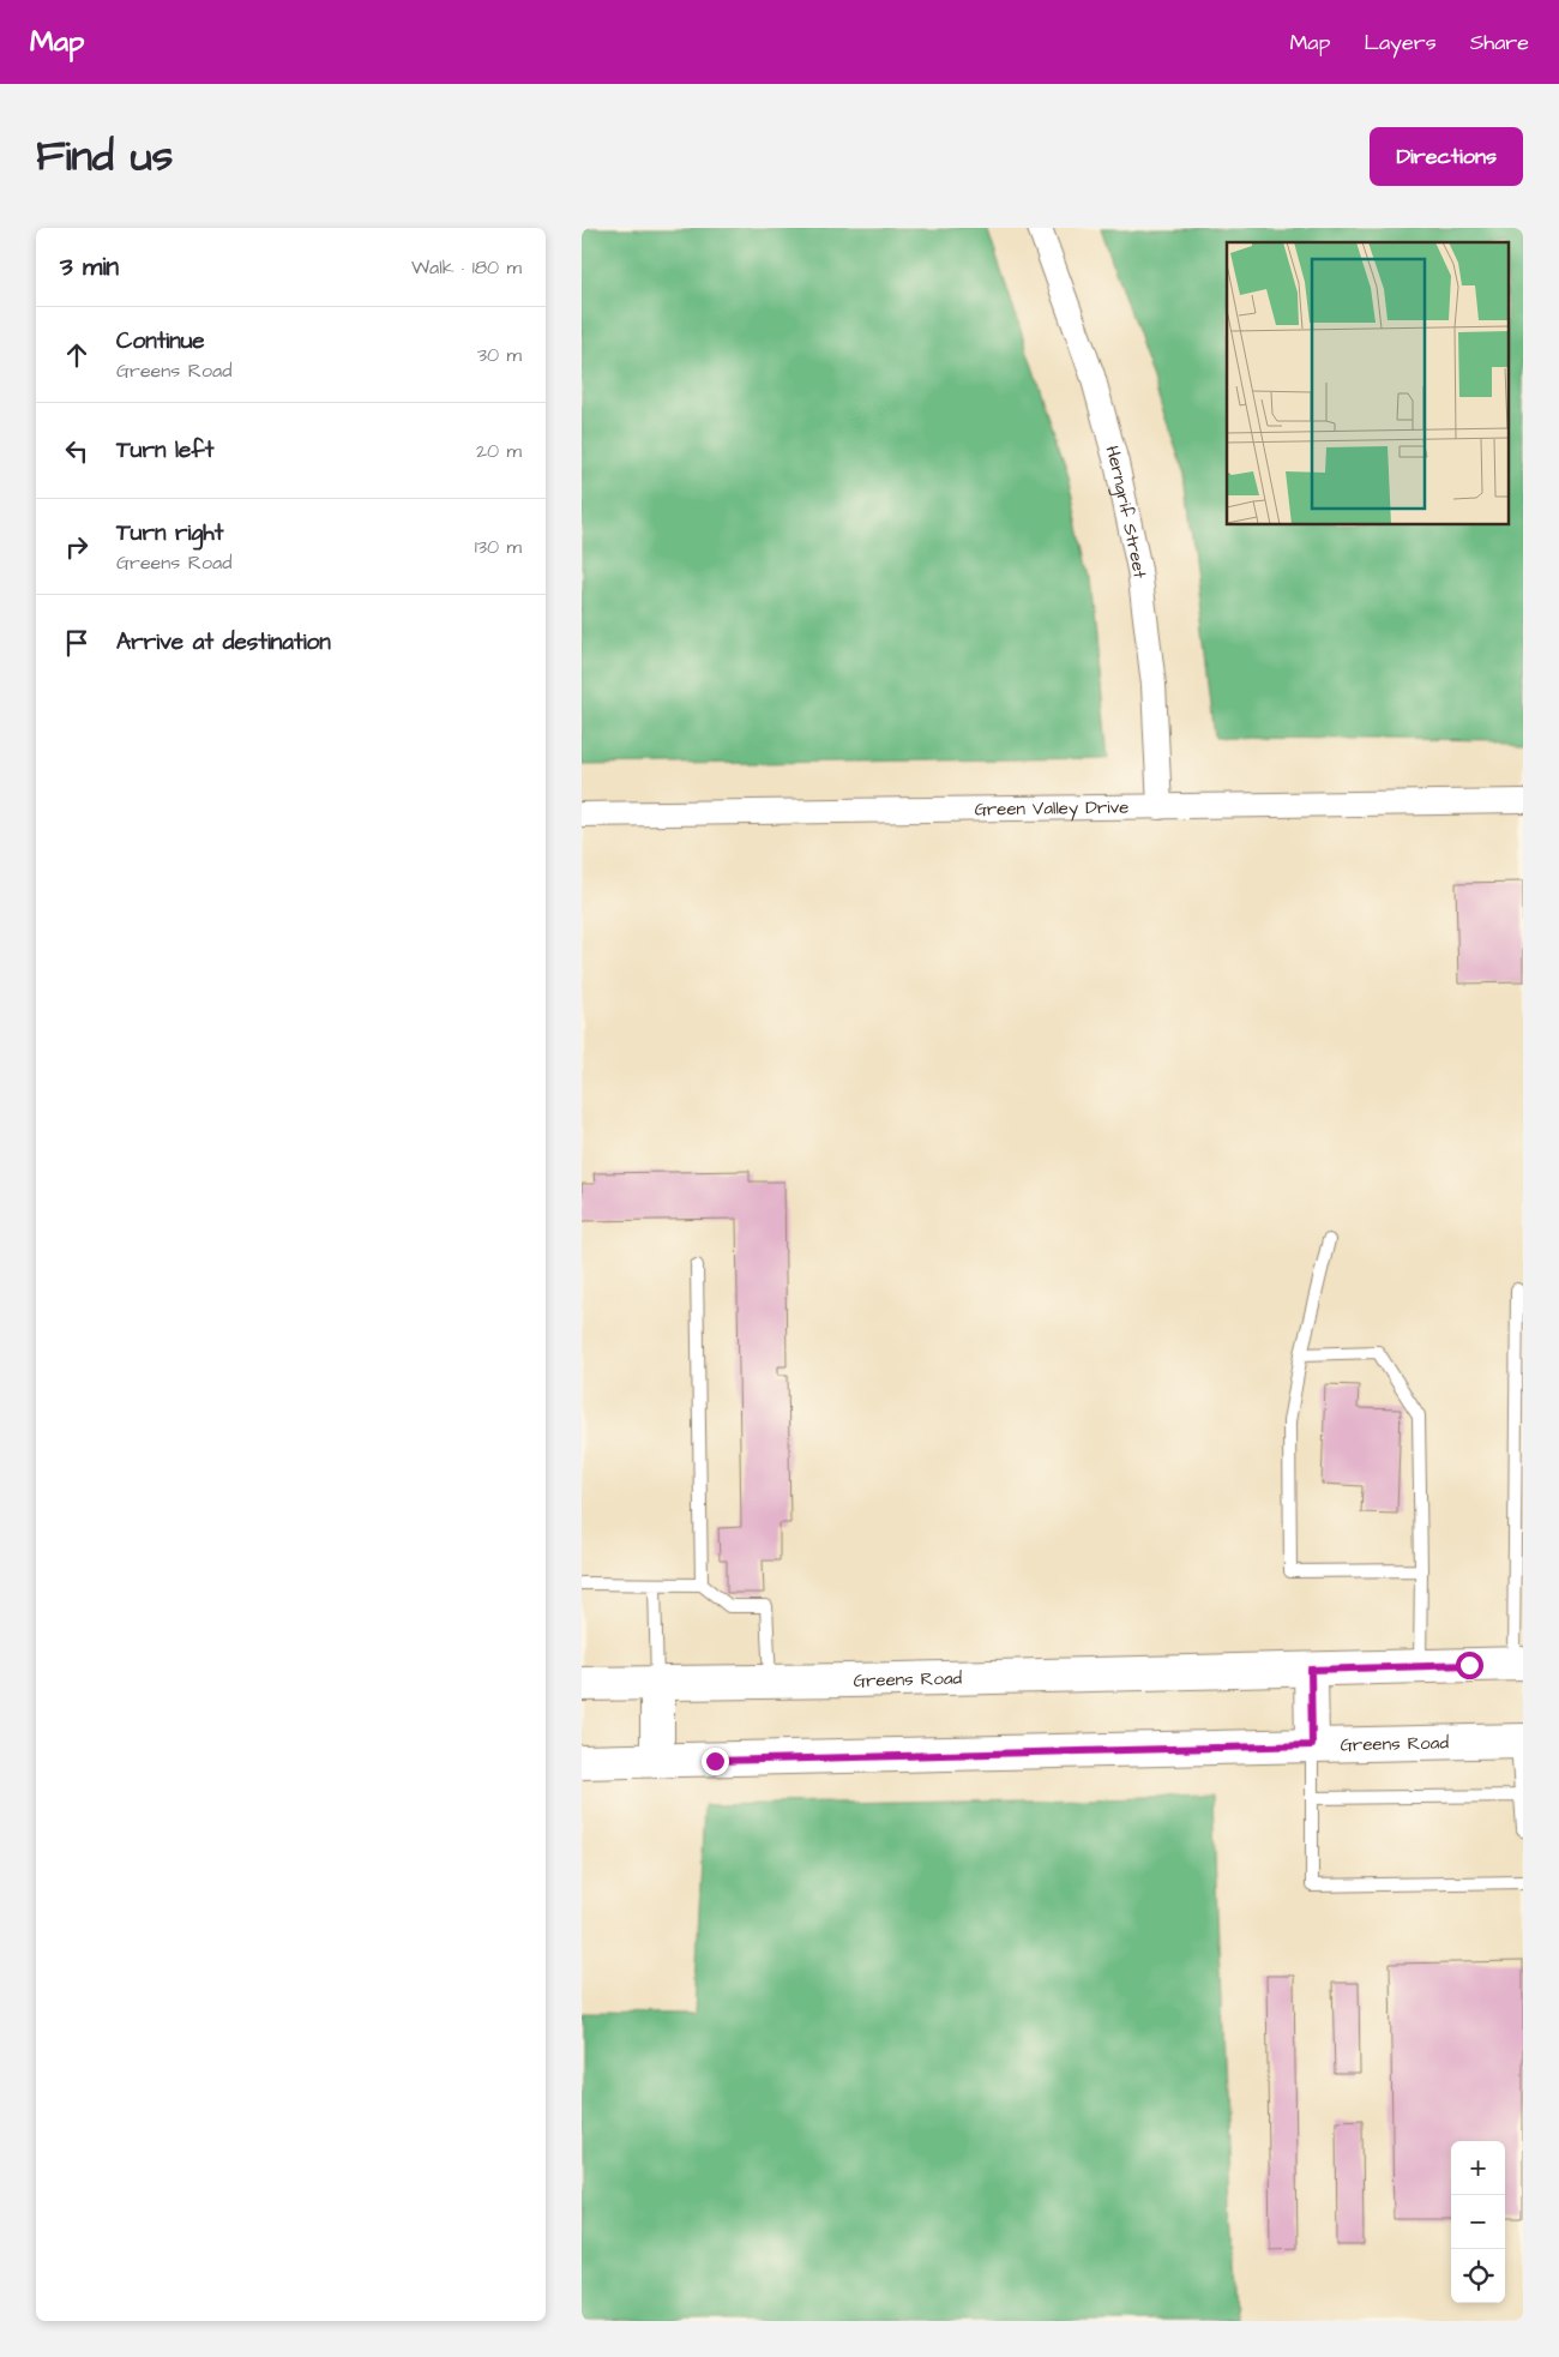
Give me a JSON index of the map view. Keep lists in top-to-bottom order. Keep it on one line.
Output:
{"streets":{"main road":["Greens Road"],"street":["Herngrif Street","Green Valley Drive"]},"crossings":[["Herngrif Street","Green Valley Drive"]],"page":{"header":"Map","nav":["Map","Layers","Share"],"title":"Find us","buttons":"Directions","heading":["3 min","Walk · 180 m"],"list":[["Continue","Greens Road","30 m"],["Turn left","20 m"],["Turn right","Greens Road","130 m"],"Arrive at destination"],"map_buttons":["+","−"]}}
